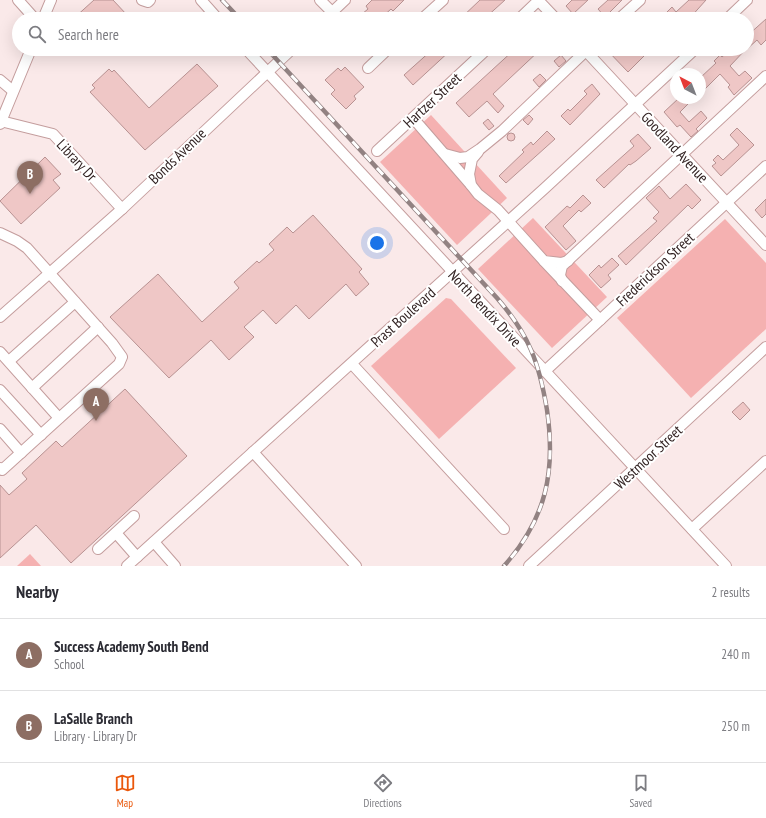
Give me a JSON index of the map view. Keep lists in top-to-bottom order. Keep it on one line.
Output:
{"streets":{"street":["Hartzer Street","Goodland Avenue","Bonds Avenue","Library Dr","Frederickson Street","North Bendix Drive","Prast Boulevard","Westmoor Street"]},"crossings":[["Goodland Avenue","Frederickson Street"],["Goodland Avenue","Prast Boulevard"],["Bonds Avenue","Library Dr"],["Bonds Avenue","North Bendix Drive"],["Frederickson Street","North Bendix Drive"],["North Bendix Drive","Prast Boulevard"],["North Bendix Drive","Westmoor Street"]],"north":"top left","page":{"search":"Search here","pins":["B","A"],"heading":["Nearby","2 results"],"list":[{"mark":"A","name":"Success Academy South Bend","note":"School","value":"240 m"},{"mark":"B","name":"LaSalle Branch","note":"Library · Library Dr","value":"250 m"}],"nav":["Map","Directions","Saved"]}}
